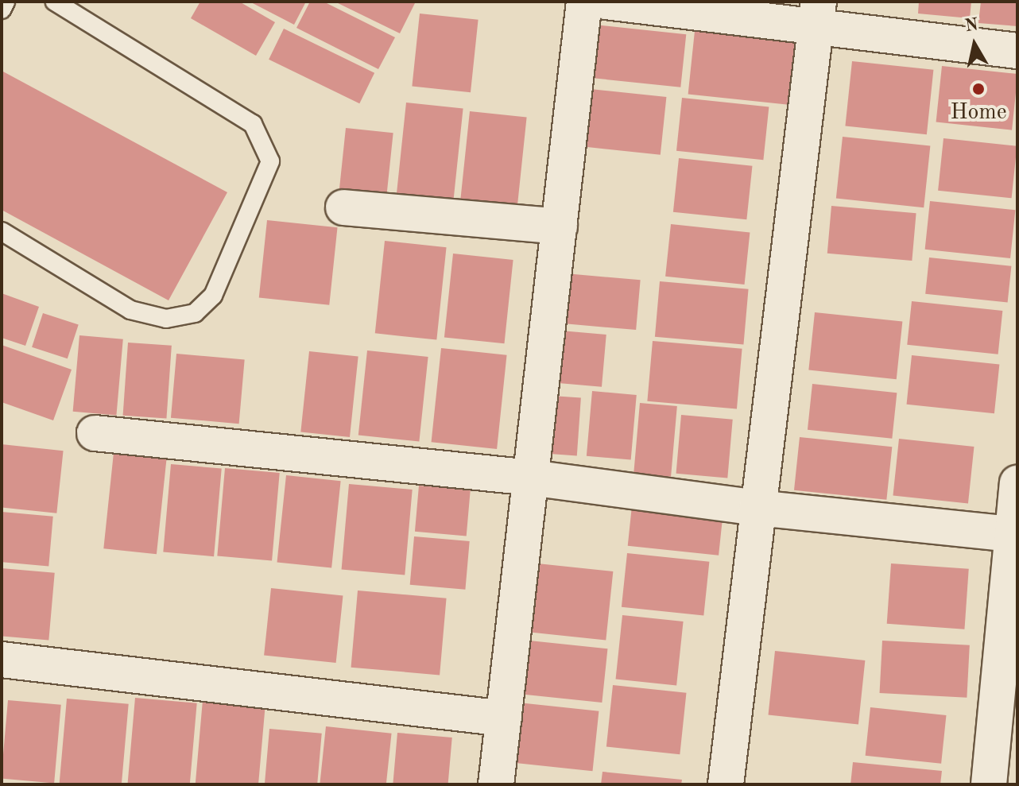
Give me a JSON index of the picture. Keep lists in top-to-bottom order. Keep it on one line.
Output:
{"places":["Home"],"north":"top"}
